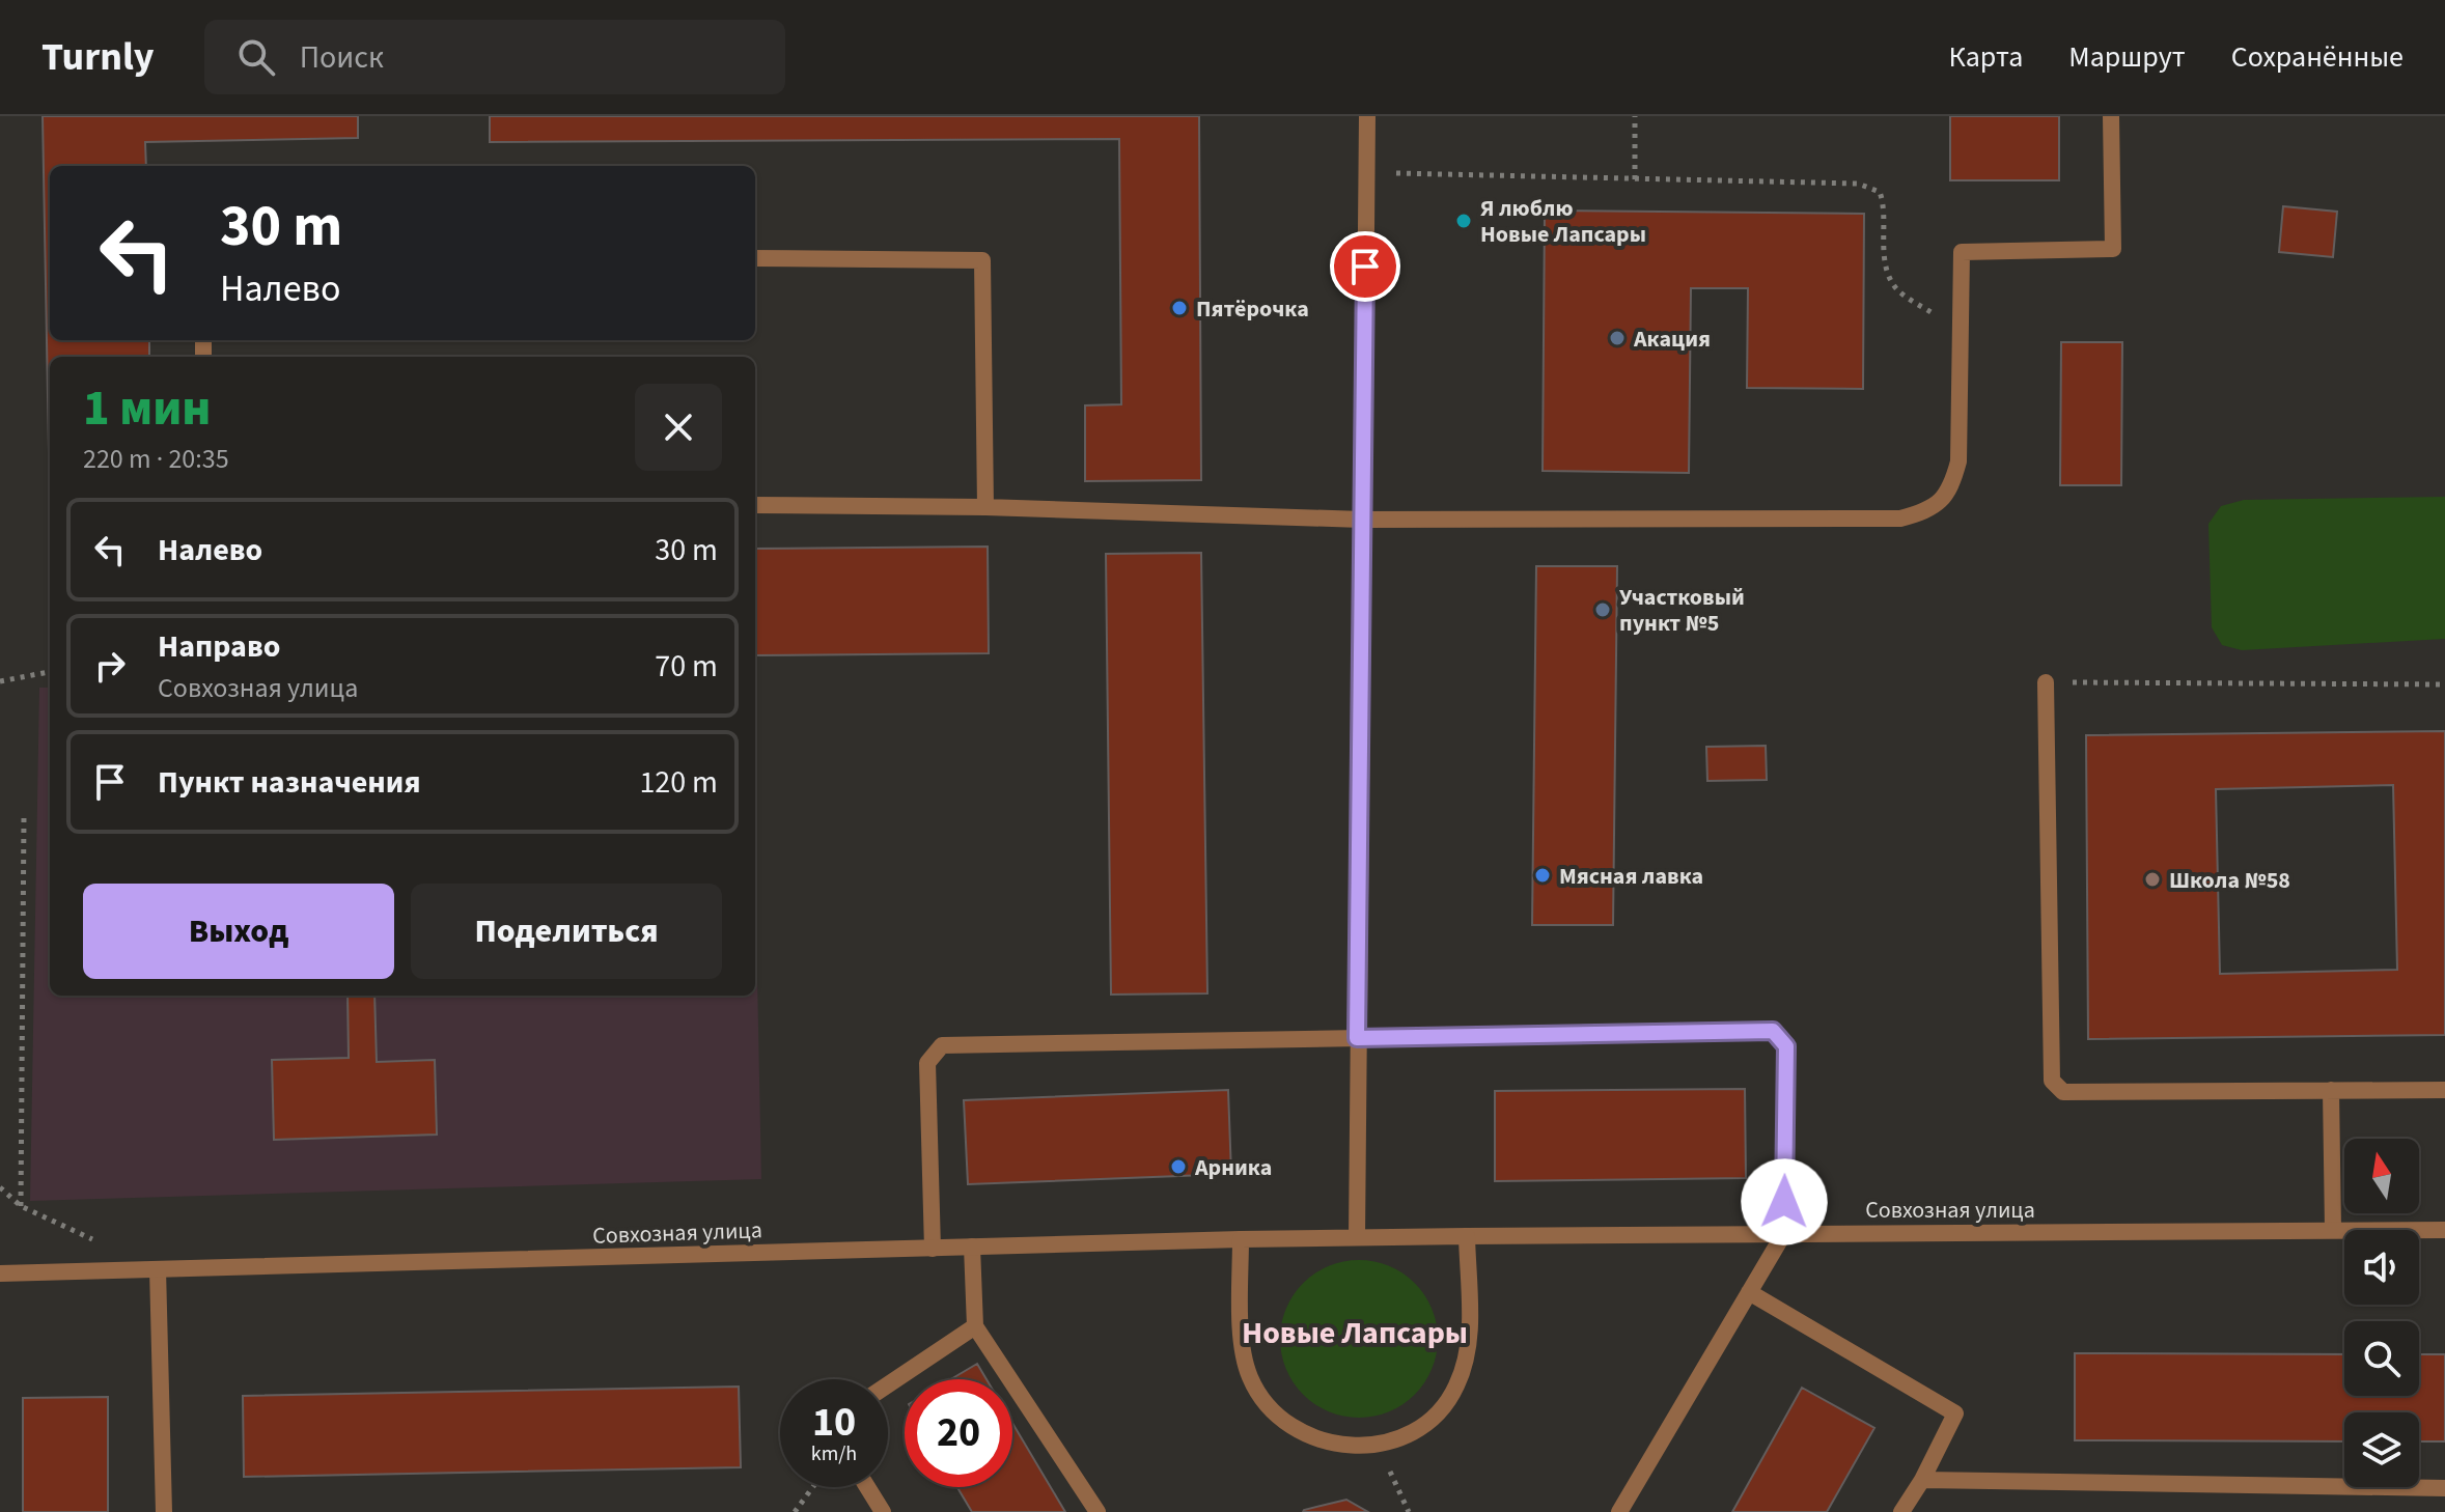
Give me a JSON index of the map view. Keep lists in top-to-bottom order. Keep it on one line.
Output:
{"streets":{"street":["Совхозная улица"]},"districts":["Новые Лапсары"],"places":["Я люблю Новые Лапсары","Пятёрочка","Акация","Участковый пункт №5","Мясная лавка","Школа №58","Арника"],"north":"top","page":{"header":"Turnly","search":"Поиск","nav":["Карта","Маршрут","Сохранённые"],"turn":["30 m","Налево"],"heading":["1 мин","220 m · 20:35"],"list":[{"name":"Налево","value":"30 m"},{"name":"Направо","note":"Совхозная улица","value":"70 m"},{"name":"Пункт назначения","value":"120 m"}],"buttons":["Выход","Поделиться"],"speed":"10 km/h","limit":"20"}}
